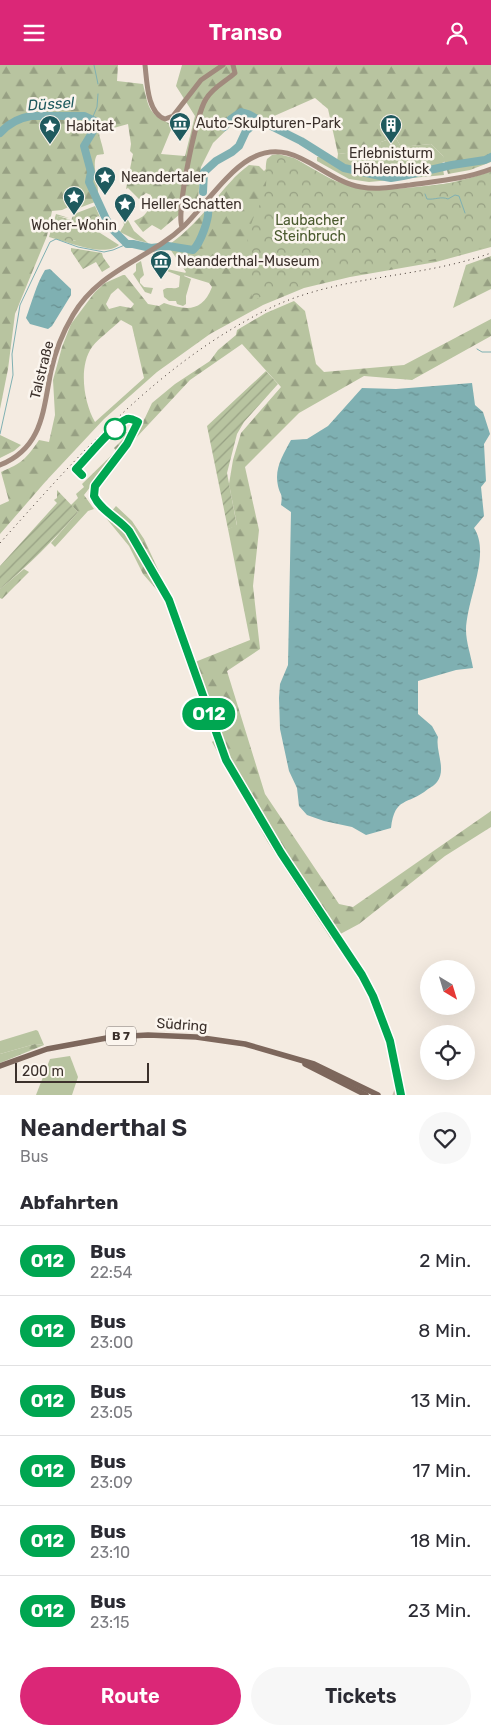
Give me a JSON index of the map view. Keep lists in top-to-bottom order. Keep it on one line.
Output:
{"streets":{"main road":["Talstraße","Südring","B 7"]},"water":["Düssel"],"parks":["Laubacher Steinbruch"],"places":{"museum":["Auto-Skulpturen-Park","Neanderthal-Museum"],"building":["Erlebnisturm Höhlenblick"],"place":["Habitat","Neandertaler","Woher-Wohin","Heller Schatten"]},"lines":["bus line O12"],"scale_bar":"200 m","north":"bottom right","page":{"header":"Transo","on_map":"O12","scale":"200 m","heading":[["Neanderthal S","Bus"],"Abfahrten"],"list":[{"mark":"O12","name":"Bus","note":"22:54","value":"2 Min."},{"mark":"O12","name":"Bus","note":"23:00","value":"8 Min."},{"mark":"O12","name":"Bus","note":"23:05","value":"13 Min."},{"mark":"O12","name":"Bus","note":"23:09","value":"17 Min."},{"mark":"O12","name":"Bus","note":"23:10","value":"18 Min."},{"mark":"O12","name":"Bus","note":"23:15","value":"23 Min."}],"buttons":["Route","Tickets"]}}
